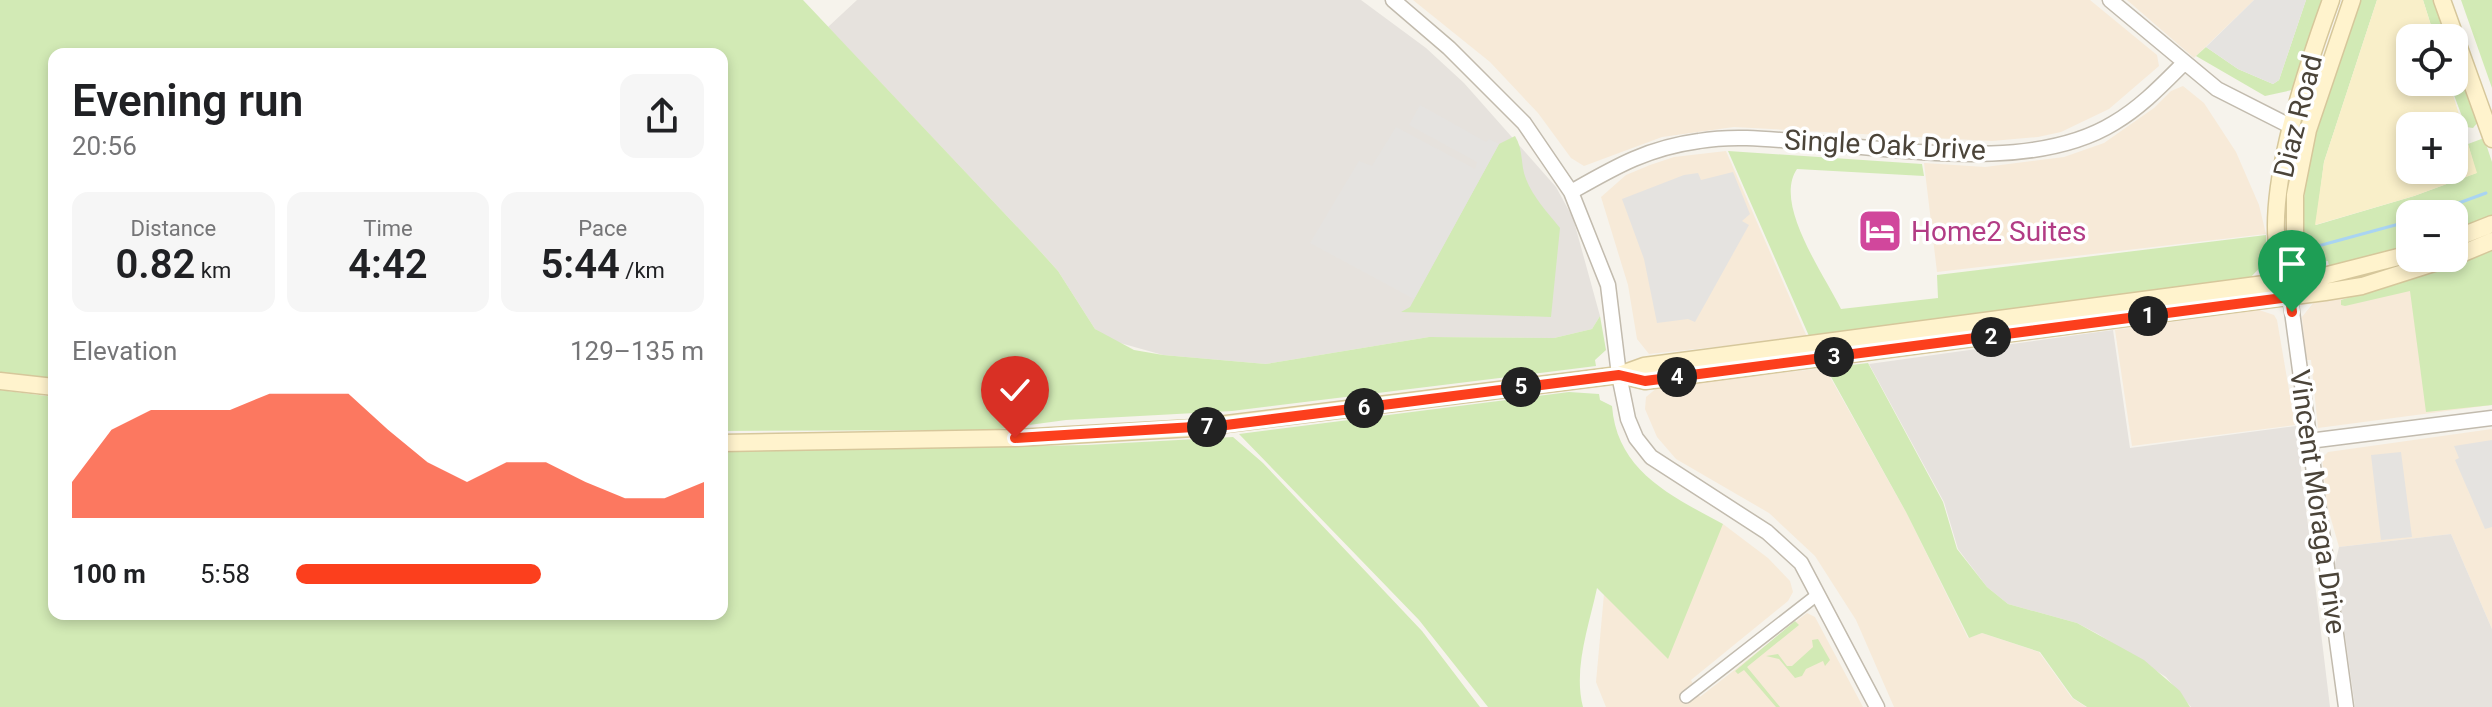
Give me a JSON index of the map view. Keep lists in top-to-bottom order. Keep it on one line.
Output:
{"streets":{"main road":["Diaz Road"],"street":["Single Oak Drive","Vincent Moraga Drive"]},"crossings":[["Diaz Road","Vincent Moraga Drive"]],"places":{"hotel":["Home2 Suites"]},"page":{"map_buttons":["+","−"],"heading":["Evening run","20:56"],"stats":[["Distance","0.82 km"],["Time","4:42"],["Pace","5:44 /km"]],"pins":["1","2","3","4","5","6","7"],"chart":["Elevation","129–135 m"],"list":[{"name":"100 m","note":"5:58"}]}}
